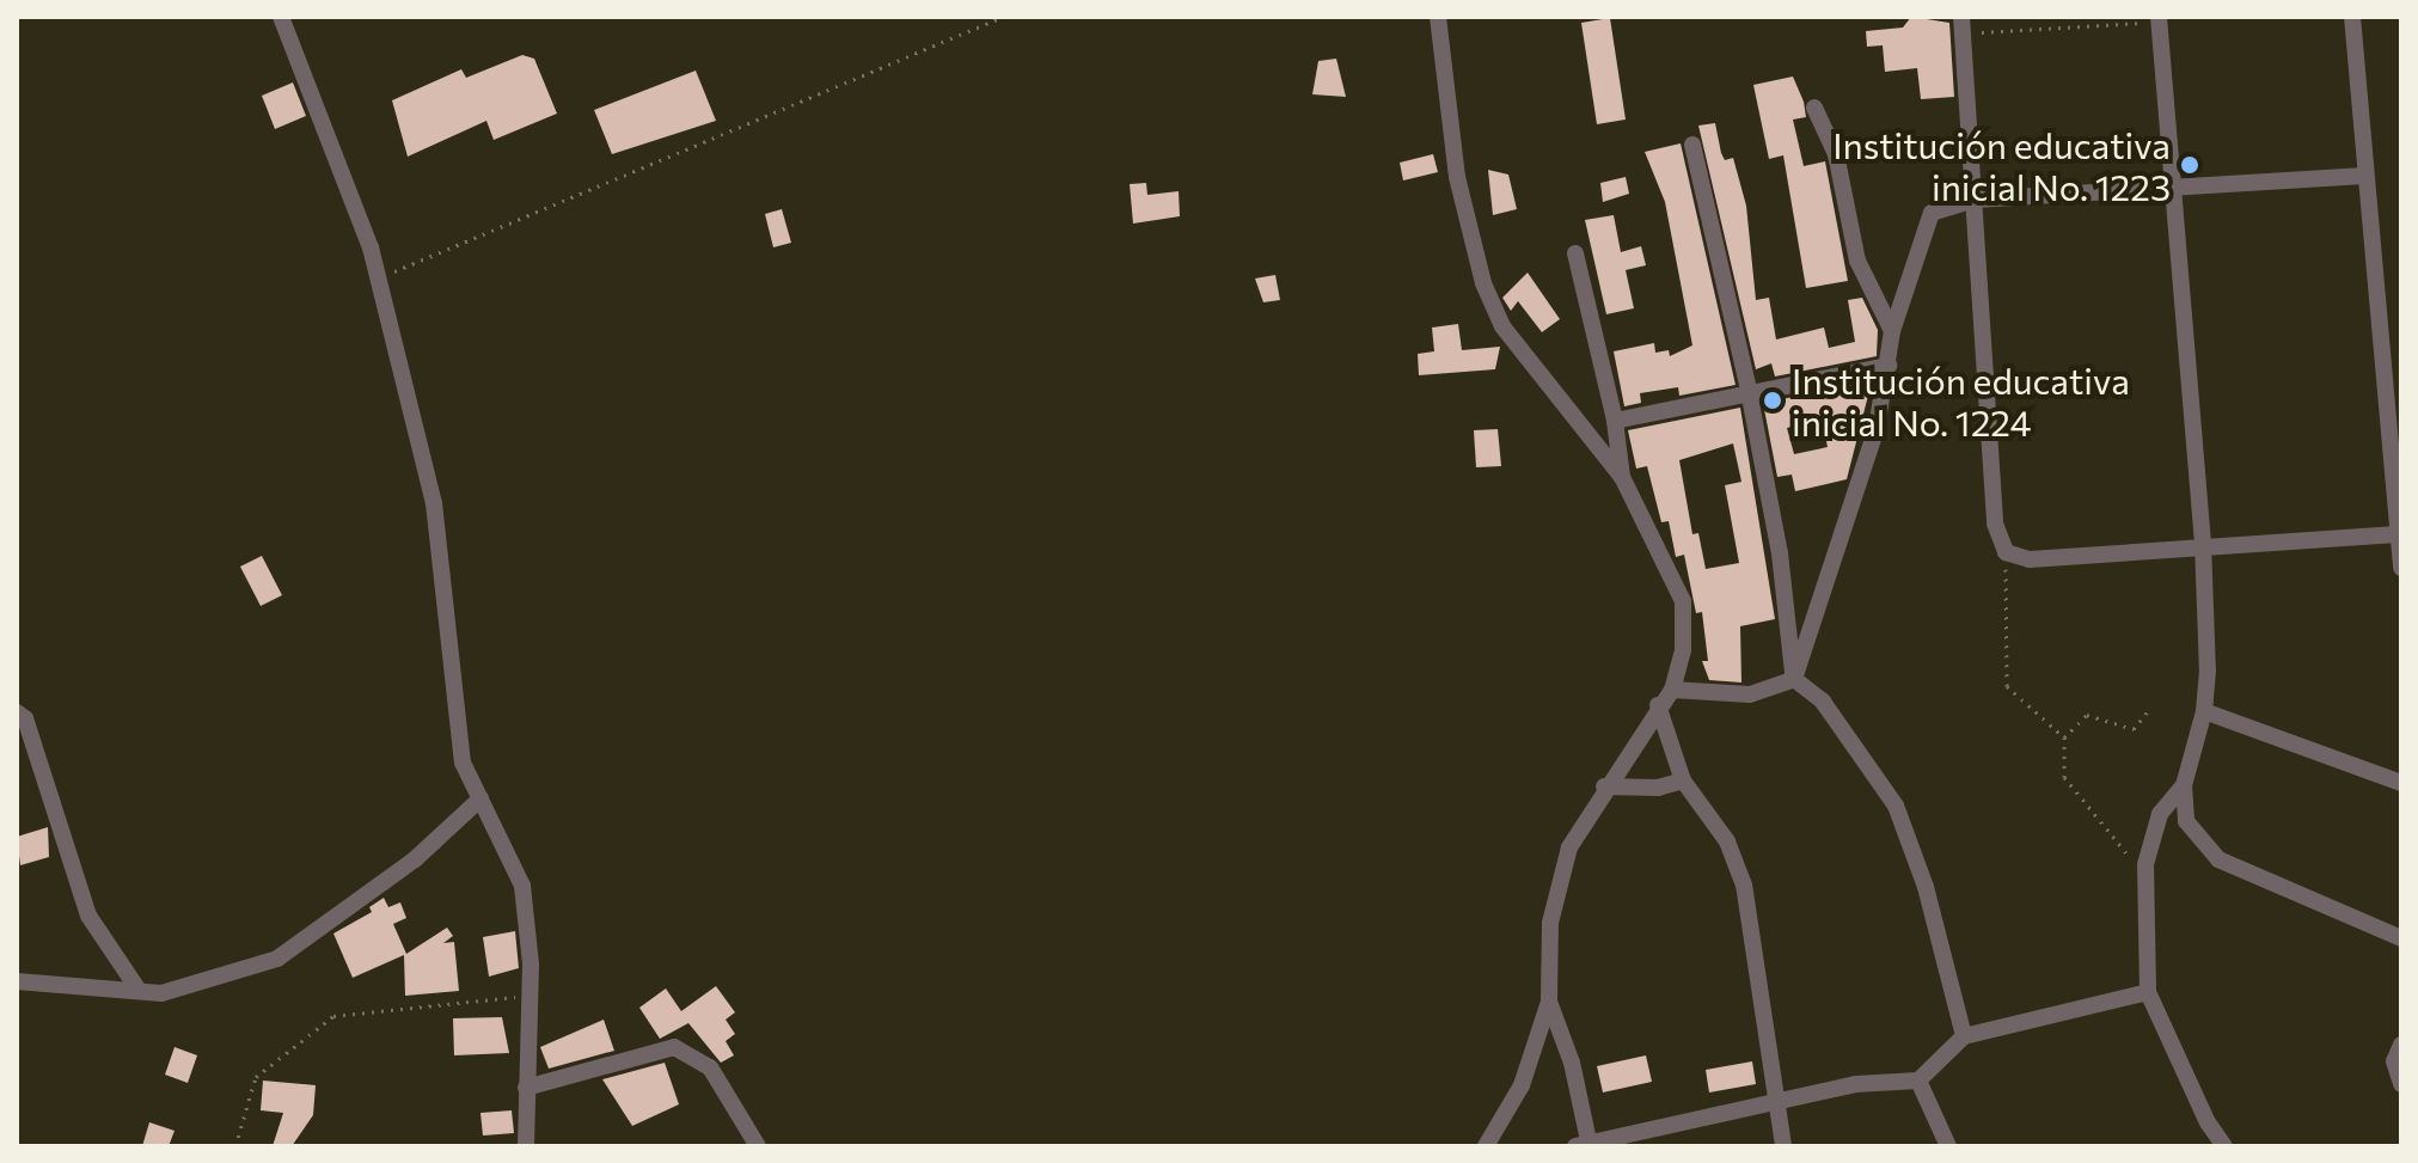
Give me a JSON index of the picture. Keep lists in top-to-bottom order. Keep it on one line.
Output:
{"places":["Institución educativa inicial No. 1223","Institución educativa inicial No. 1224"]}
